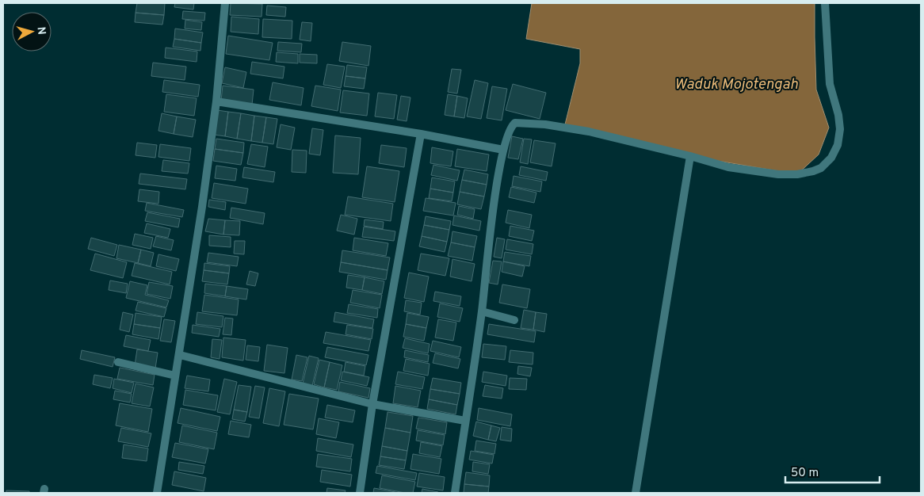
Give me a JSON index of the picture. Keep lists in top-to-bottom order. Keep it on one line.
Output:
{"water":["Waduk Mojotengah"],"scale_bar":"50 m","north":"right"}
